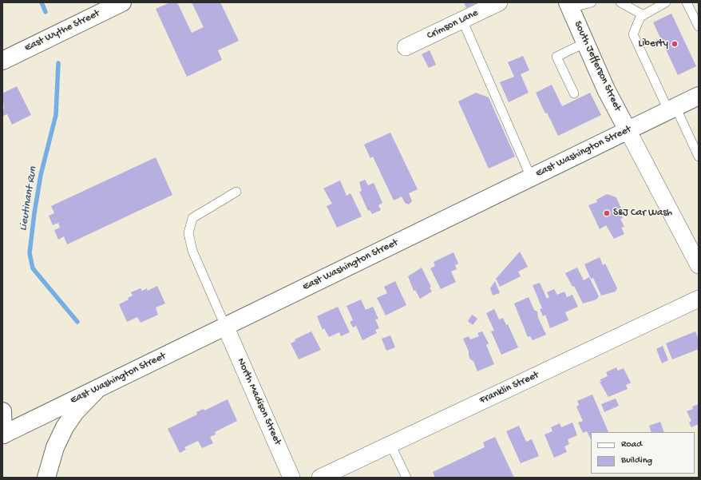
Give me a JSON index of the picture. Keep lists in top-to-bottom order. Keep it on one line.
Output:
{"streets":{"main road":["East Wythe Street","South Jefferson Street","East Washington Street"],"street":["Crimson Lane","Franklin Street","North Madison Street"]},"crossings":[["South Jefferson Street","East Washington Street"],["East Washington Street","North Madison Street"]],"water":["Lieutinant Run"],"places":["Liberty","S&J Car Wash"],"legend":["Road","Building"]}
